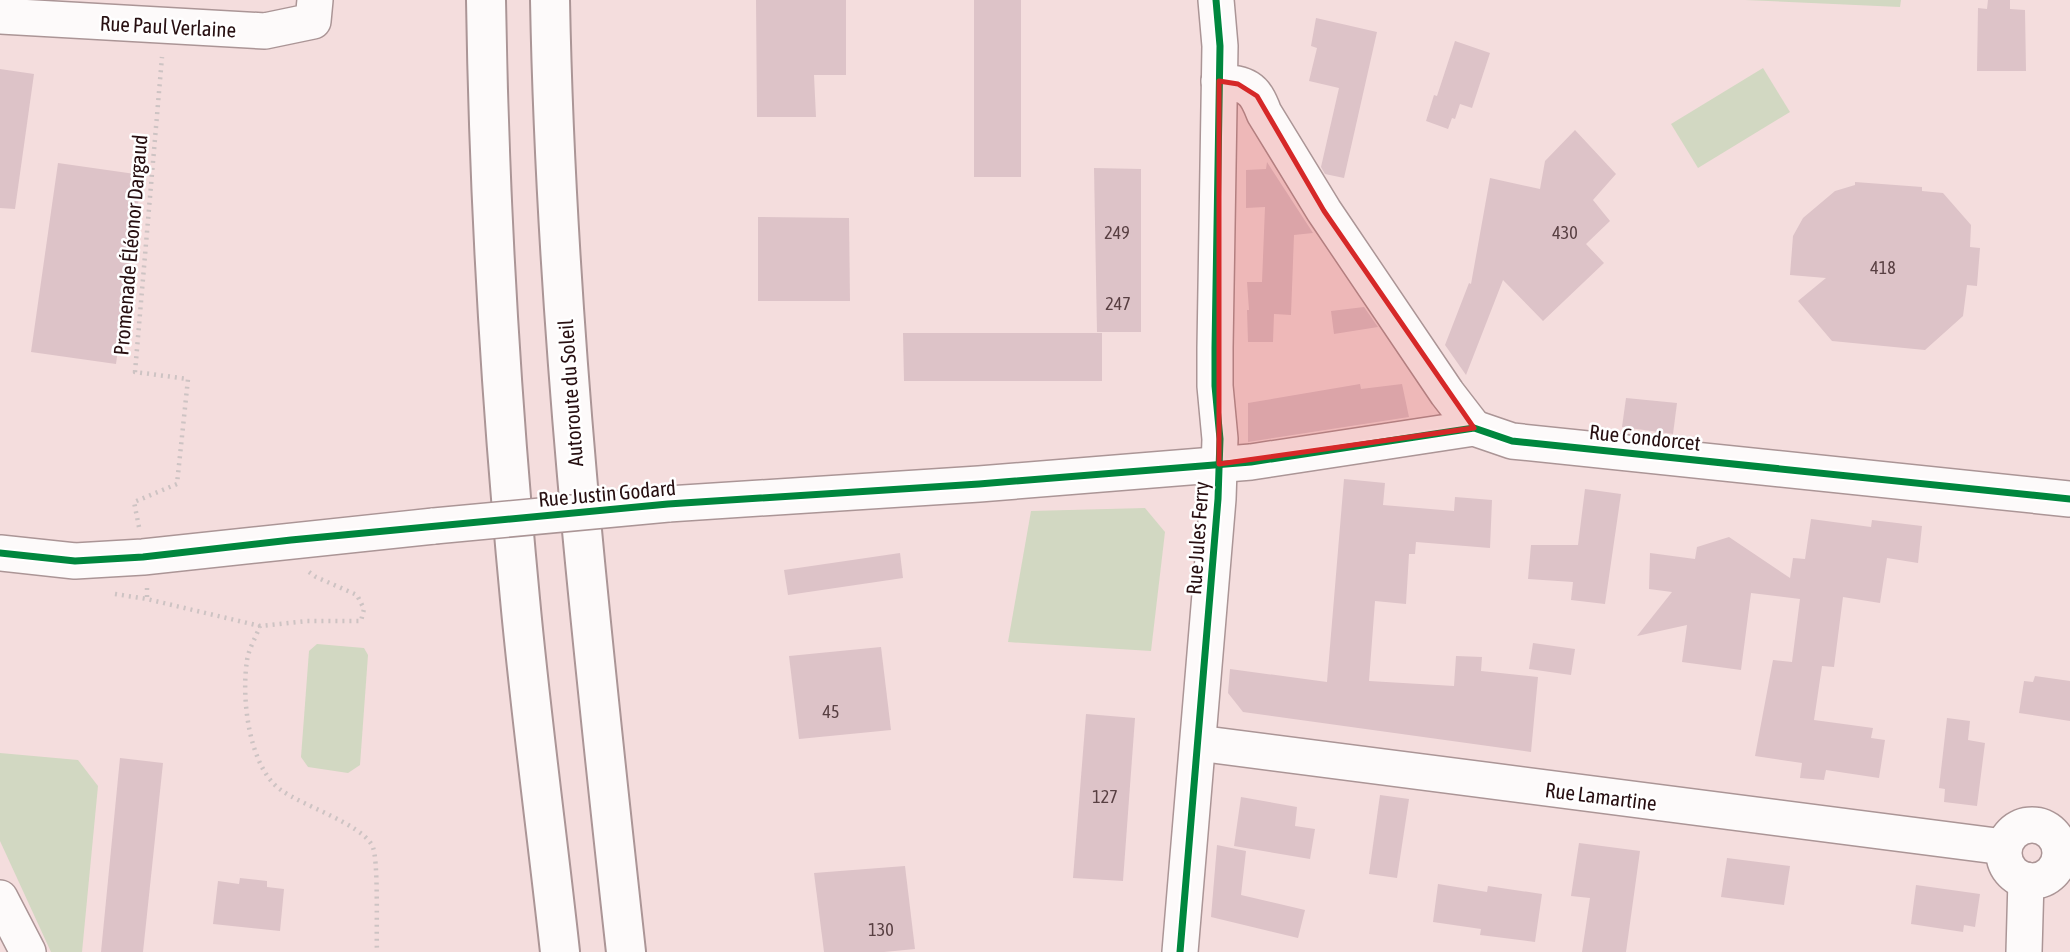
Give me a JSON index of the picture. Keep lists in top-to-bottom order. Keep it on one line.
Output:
{"streets":{"highway":["Autoroute du Soleil"],"street":["Rue Paul Verlaine","Rue Condorcet","Rue Justin Godard","Rue Jules Ferry","Rue Lamartine"],"path":["Promenade Éléonor Dargaud"]},"crossings":[["Rue Paul Verlaine","Promenade Éléonor Dargaud"],["Rue Condorcet","Rue Justin Godard"],["Rue Condorcet","Rue Jules Ferry"],["Rue Justin Godard","Rue Jules Ferry"],["Rue Jules Ferry","Rue Lamartine"]],"house_numbers":["249","430","418","247","45","127","130"]}
